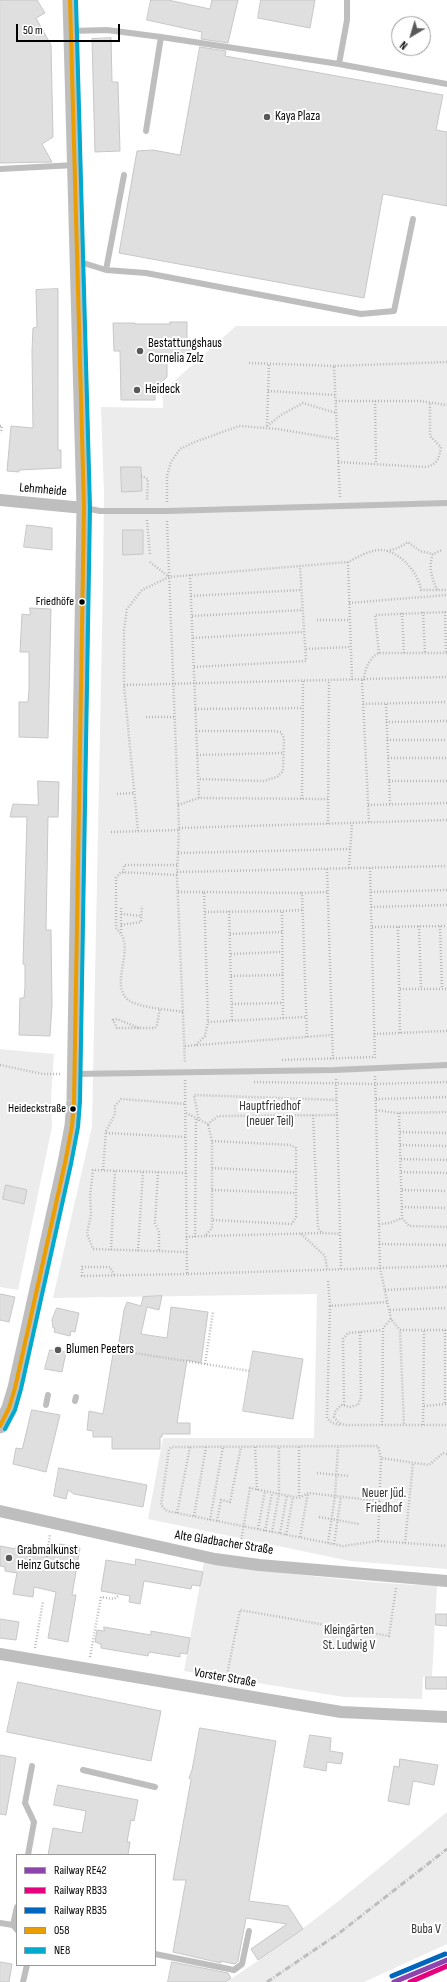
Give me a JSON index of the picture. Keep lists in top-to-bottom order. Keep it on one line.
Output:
{"streets":{"street":["Lehmheide","Alte Gladbacher Straße","Vorster Straße"]},"parks":["Hauptfriedhof (neuer Teil)","Neuer Jüd. Friedhof","Kleingärten St. Ludwig V","Buba V"],"places":["Kaya Plaza","Bestattungshaus Cornelia Zelz","Heideck","Friedhöfe","Heideckstraße","Blumen Peeters","Grabmalkunst Heinz Gutsche"],"lines":["transit line 058","transit line NE8","rail line RB35","rail line RE42","rail line RB33"],"legend":["Railway RE42","Railway RB33","Railway RB35","058","NE8"],"scale_bar":"50 m","north":"bottom left"}
